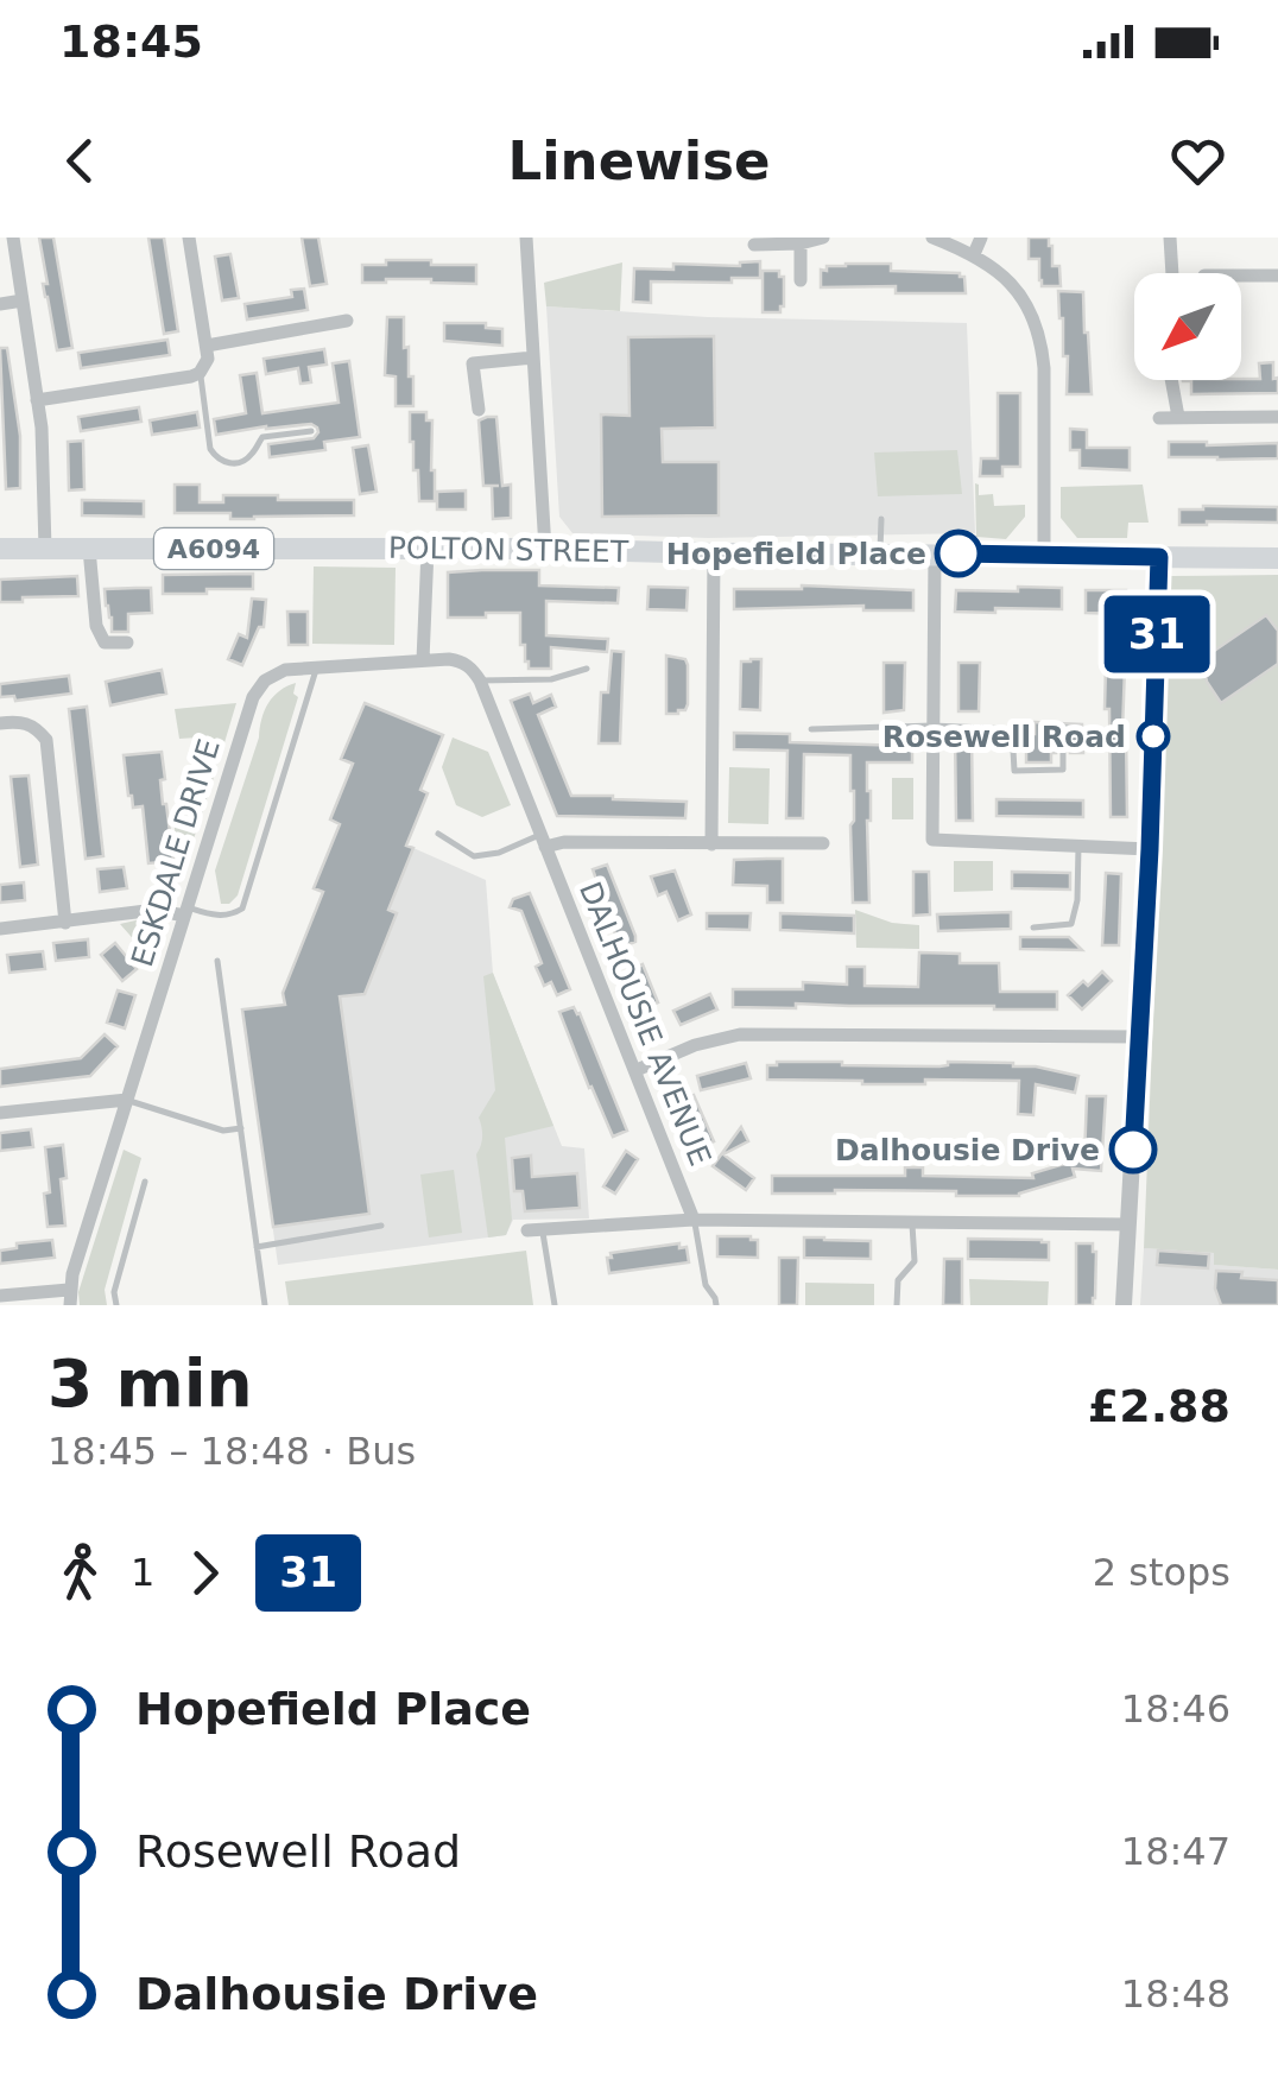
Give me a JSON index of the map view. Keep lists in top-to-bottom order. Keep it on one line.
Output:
{"streets":{"main road":["A6094","POLTON STREET"],"street":["ESKDALE DRIVE","DALHOUSIE AVENUE"]},"crossings":[["A6094","POLTON STREET"],["ESKDALE DRIVE","DALHOUSIE AVENUE"]],"places":["Hopefield Place","Rosewell Road","Dalhousie Drive"],"lines":["bus line 31"],"north":"bottom left","page":{"status":"18:45","header":"Linewise","on_map":"31","heading":["3 min","18:45 – 18:48 · Bus","£2.88"],"legs":["1","31","2 stops"],"list":[{"name":"Hopefield Place","value":"18:46"},{"name":"Rosewell Road","value":"18:47"},{"name":"Dalhousie Drive","value":"18:48"}]}}
